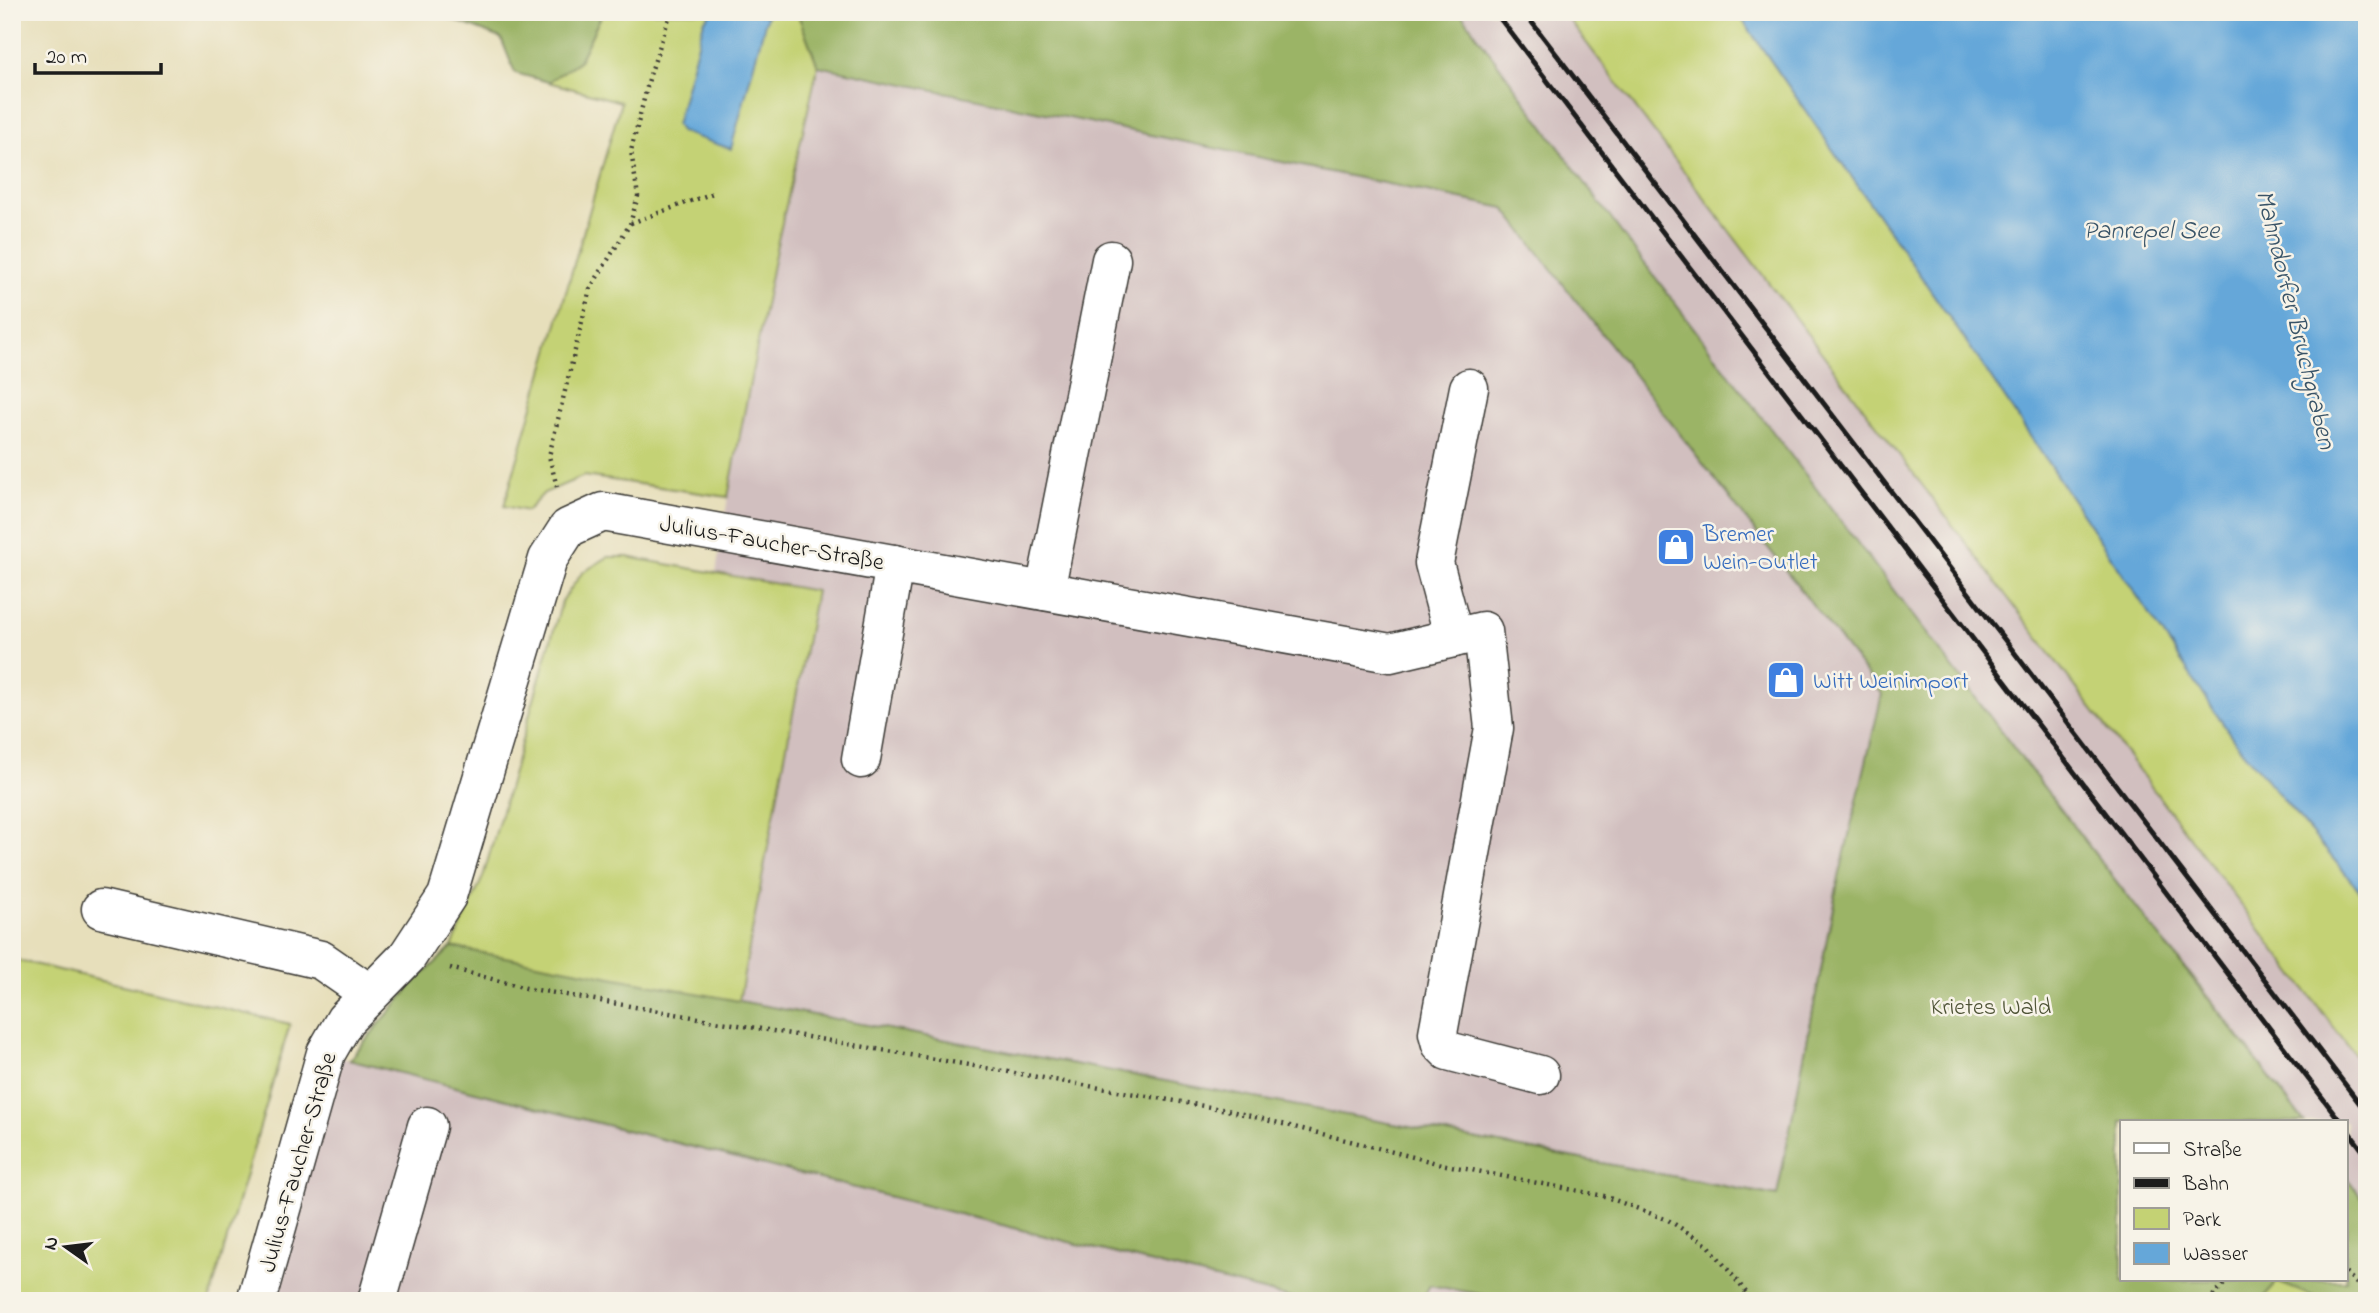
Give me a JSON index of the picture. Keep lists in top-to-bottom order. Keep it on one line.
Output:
{"streets":{"street":["Julius-Faucher-Straße"]},"water":["Panrepel See","Mahndorfer Bruchgraben"],"parks":["Krietes Wald"],"places":{"shop":["Bremer Wein-Outlet","Witt Weinimport"]},"legend":["Straße","Bahn","Park","Wasser"],"scale_bar":"20 m","north":"left"}
